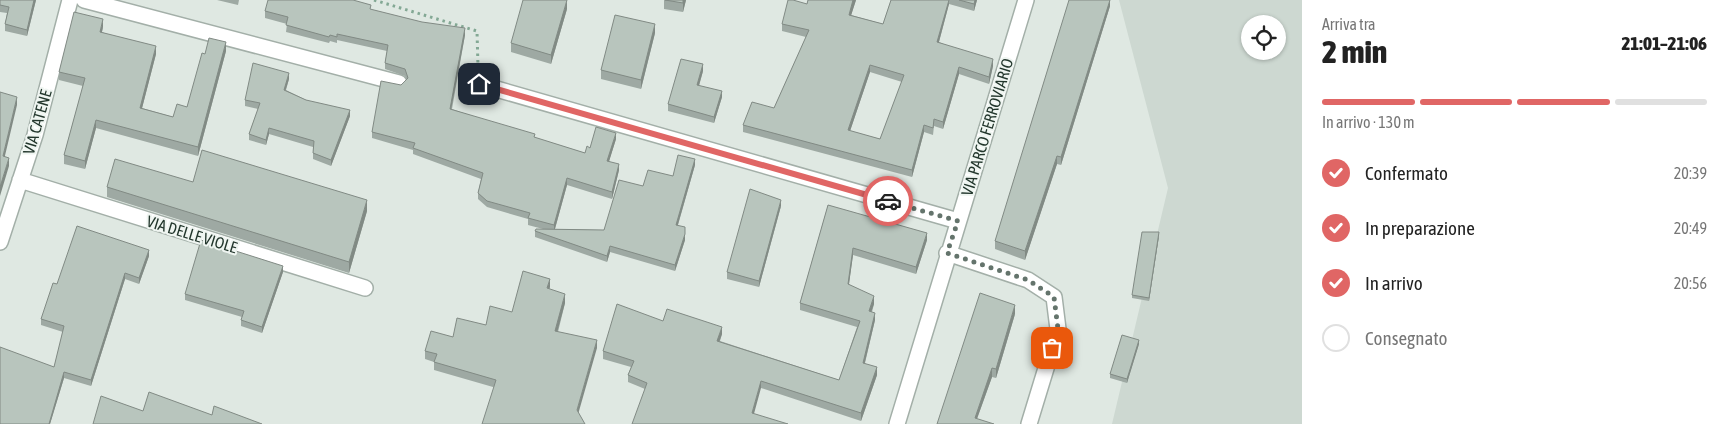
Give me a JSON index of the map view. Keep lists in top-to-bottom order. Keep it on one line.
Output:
{"streets":{"street":["VIA CATENE","VIA PARCO FERROVIARIO","VIA DELLE VIOLE"]},"crossings":[["VIA CATENE","VIA DELLE VIOLE"]],"page":{"heading":["2 min","Arriva tra","21:01–21:06"],"bar":"In arrivo · 130 m","list":[["Confermato","20:39"],["In preparazione","20:49"],["In arrivo","20:56"],"Consegnato"]}}
